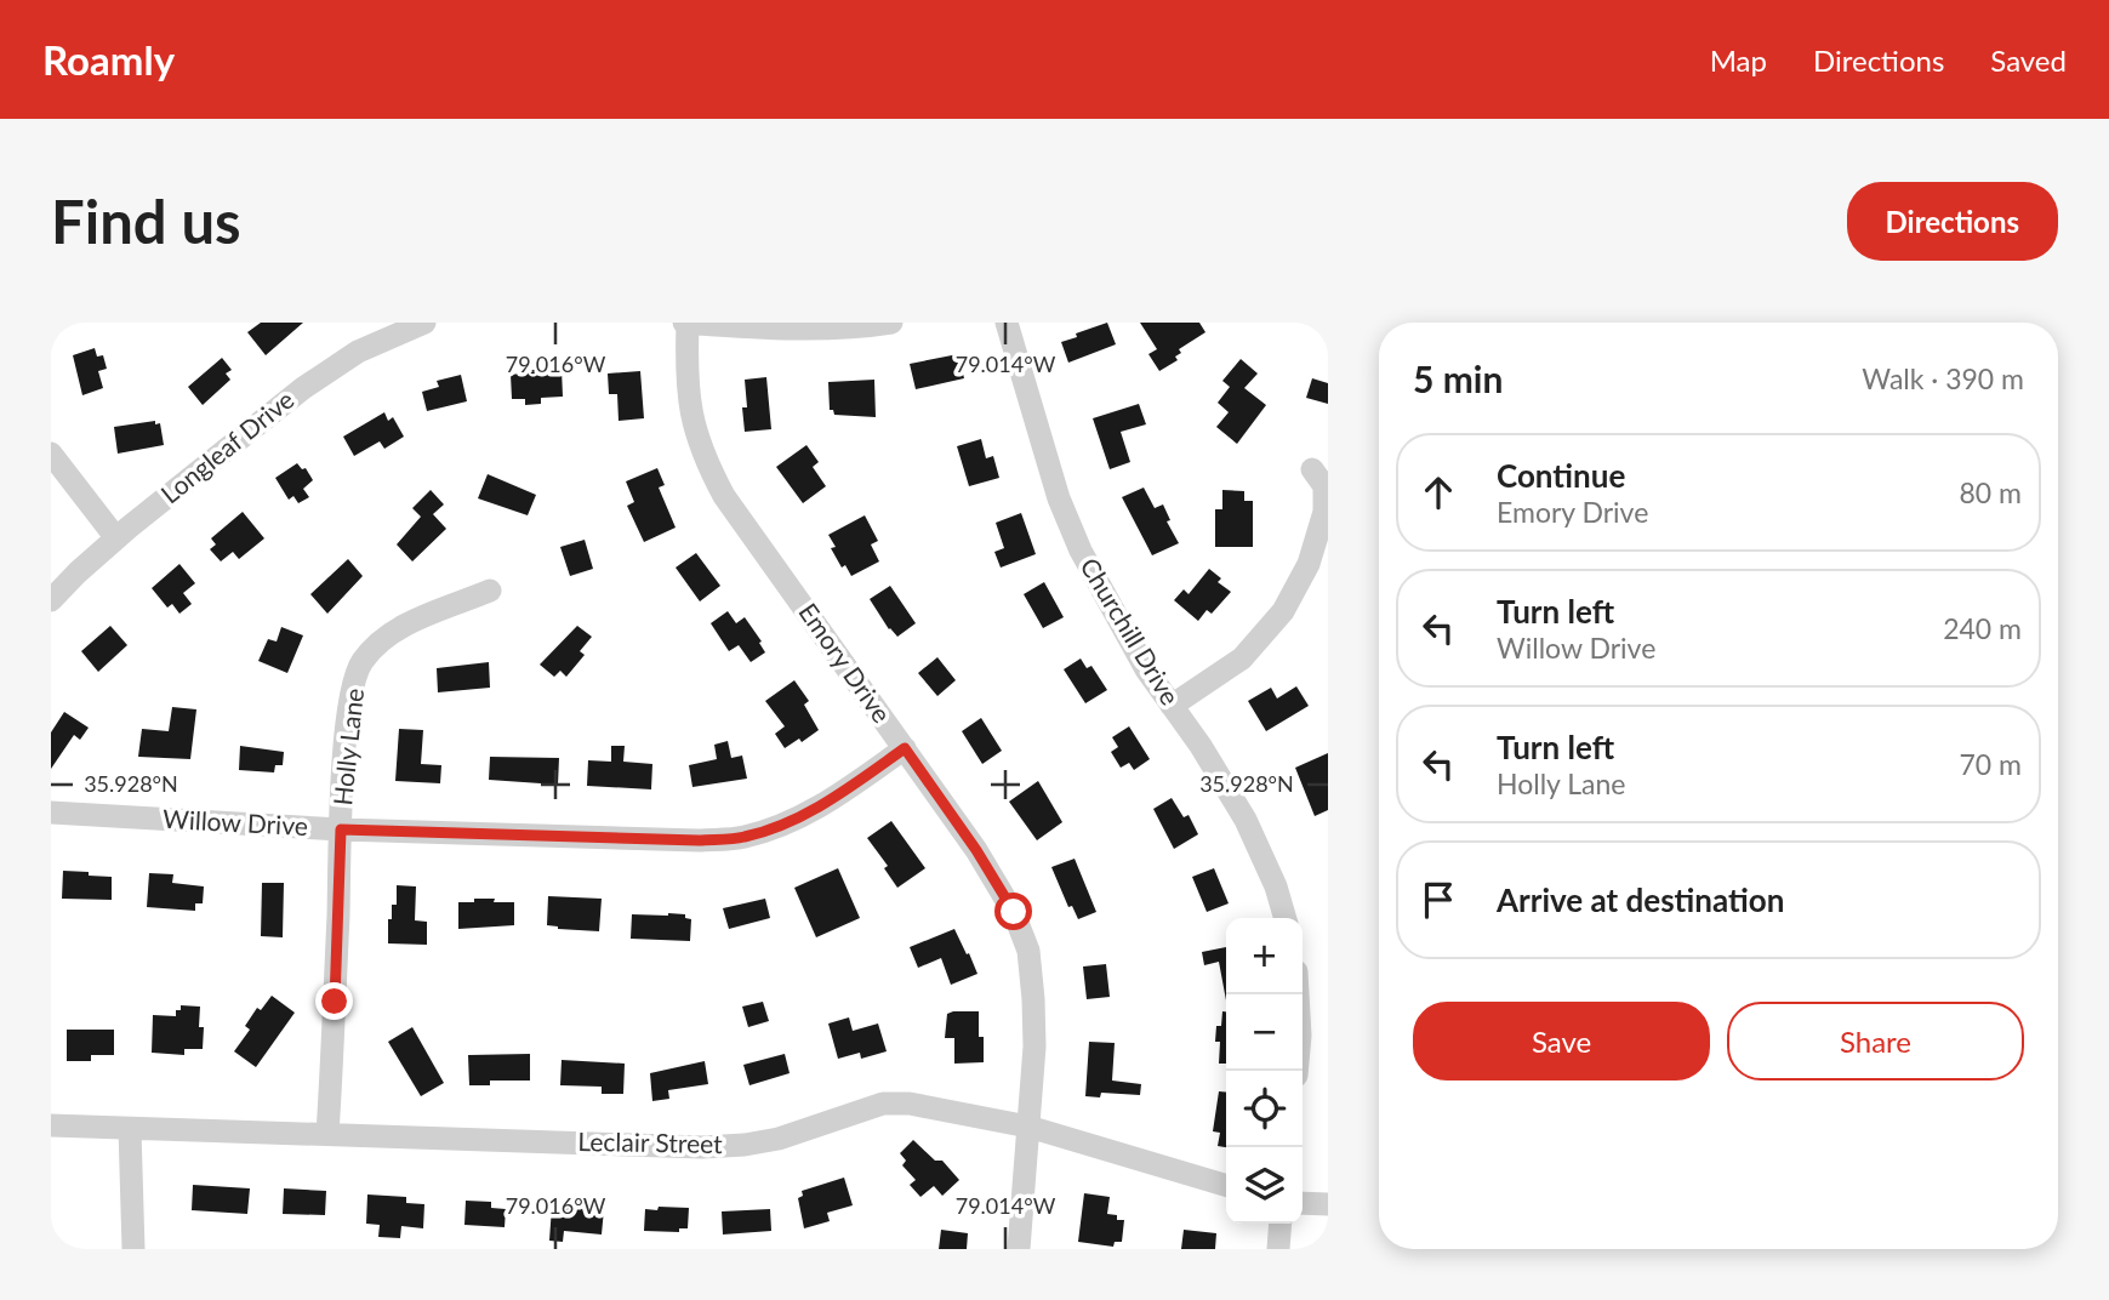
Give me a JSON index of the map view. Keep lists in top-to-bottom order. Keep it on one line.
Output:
{"streets":{"street":["Longleaf Drive","Churchill Drive","Emory Drive","Holly Lane","Willow Drive","Leclair Street"]},"crossings":[["Emory Drive","Willow Drive"],["Emory Drive","Leclair Street"],["Holly Lane","Willow Drive"],["Holly Lane","Leclair Street"]],"page":{"header":"Roamly","nav":["Map","Directions","Saved"],"buttons":["Directions",["Save","Share"]],"title":"Find us","heading":["5 min","Walk · 390 m"],"list":[["Continue","Emory Drive","80 m"],["Turn left","Willow Drive","240 m"],["Turn left","Holly Lane","70 m"],"Arrive at destination"],"map_buttons":["+","−"]},"coordinates":["79.016°W","79.014°W","35.928°N"]}
